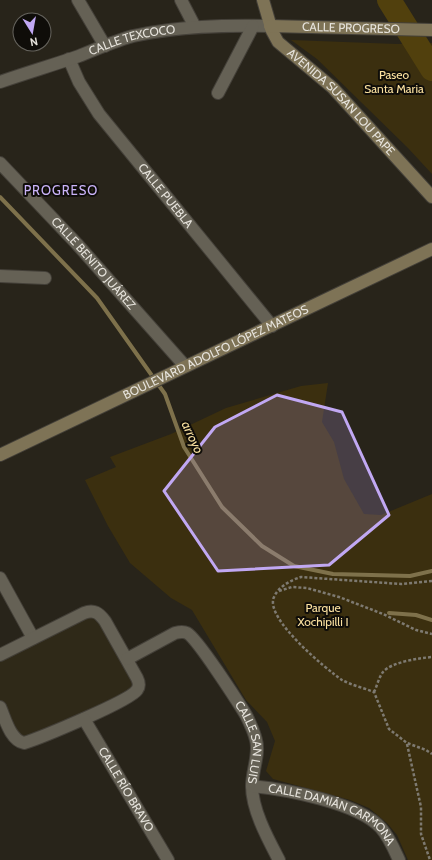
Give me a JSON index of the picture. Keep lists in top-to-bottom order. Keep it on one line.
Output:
{"streets":{"street":["CALLE PROGRESO","CALLE TEXCOCO","AVENIDA SUSAN LOU PAPE","CALLE PUEBLA","CALLE BENITO JUÁREZ","BOULEVARD ADOLFO LÓPEZ MATEOS","CALLE SAN LUIS","CALLE RÍO BRAVO","CALLE DAMIÁN CARMONA"]},"crossings":[["CALLE PROGRESO","CALLE TEXCOCO"],["CALLE PROGRESO","AVENIDA SUSAN LOU PAPE"],["CALLE TEXCOCO","AVENIDA SUSAN LOU PAPE"],["CALLE TEXCOCO","CALLE PUEBLA"],["CALLE PUEBLA","BOULEVARD ADOLFO LÓPEZ MATEOS"],["CALLE BENITO JUÁREZ","BOULEVARD ADOLFO LÓPEZ MATEOS"],["CALLE SAN LUIS","CALLE DAMIÁN CARMONA"]],"districts":["PROGRESO"],"water":["arroyo"],"parks":["Paseo Santa Maria","Parque Xochipilli I"],"north":"bottom"}
